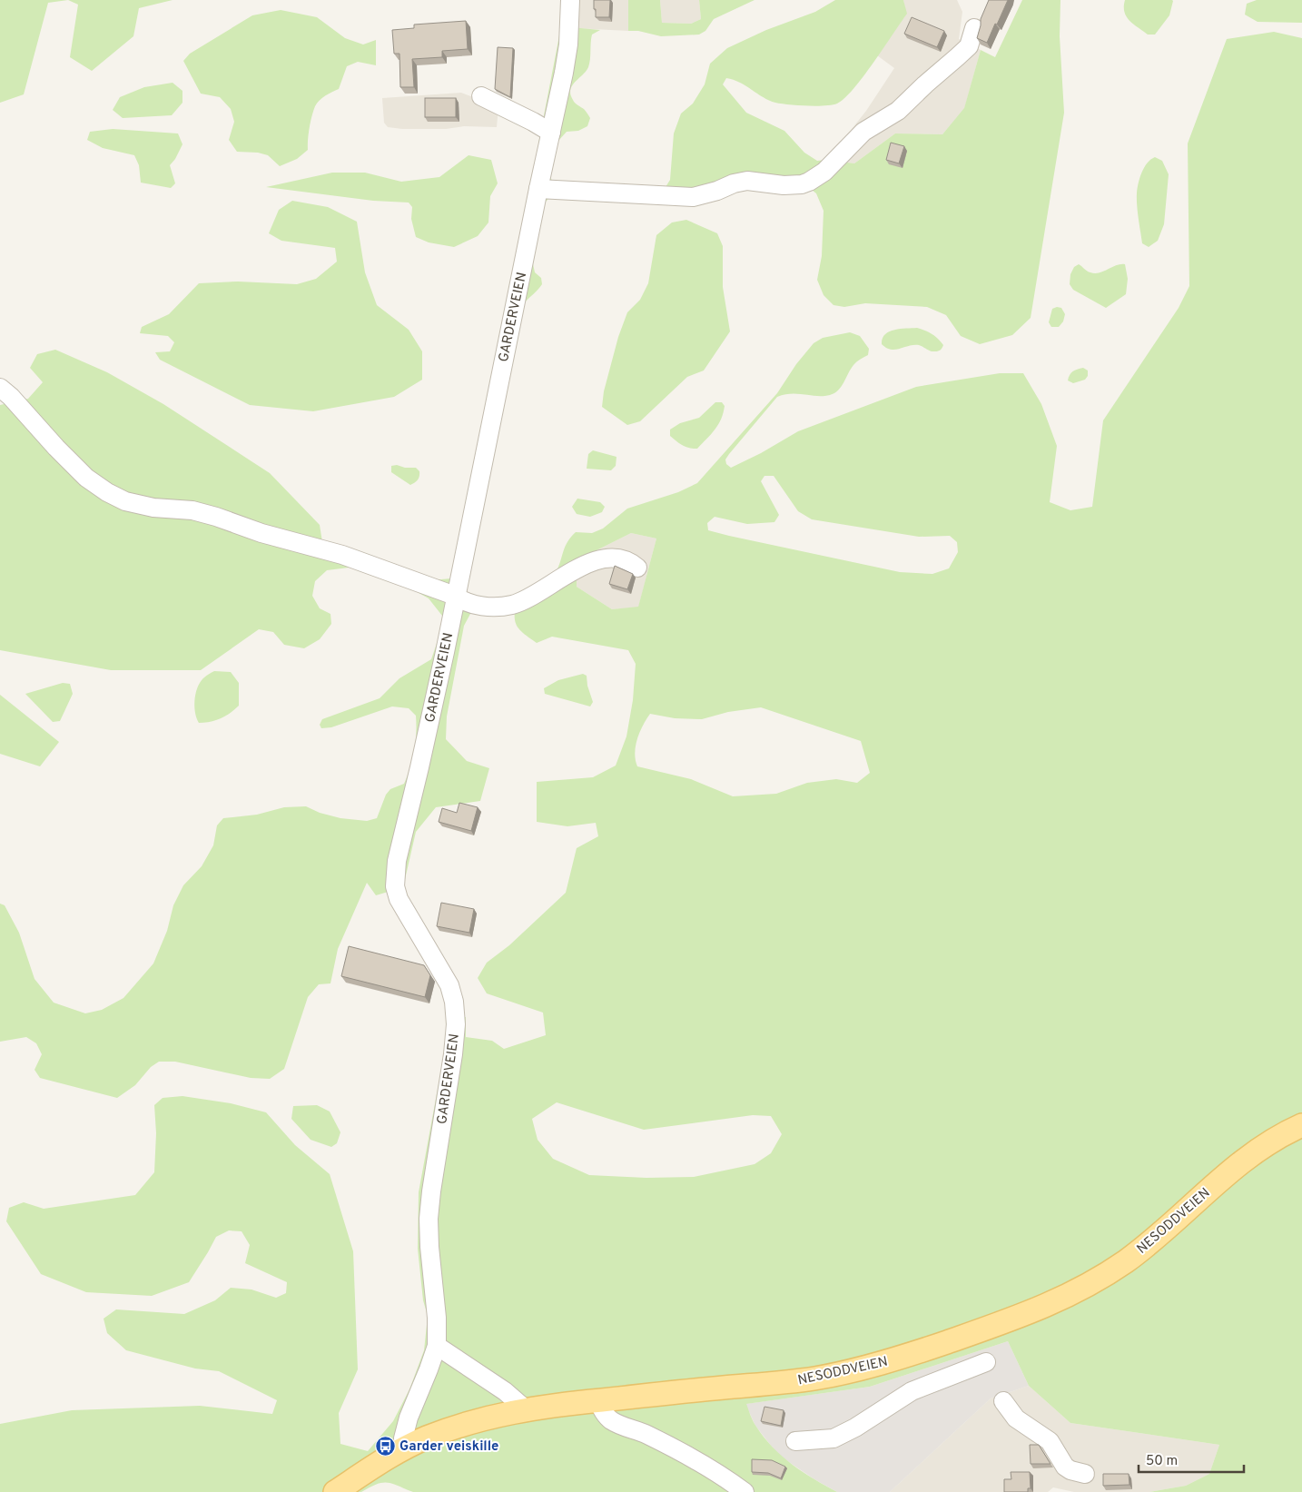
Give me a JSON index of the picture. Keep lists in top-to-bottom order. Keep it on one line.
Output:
{"streets":{"main road":["NESODDVEIEN"],"street":["GARDERVEIEN"]},"crossings":[["GARDERVEIEN","NESODDVEIEN"]],"places":{"bus stop":["Garder veiskille"]},"scale_bar":"50 m"}
